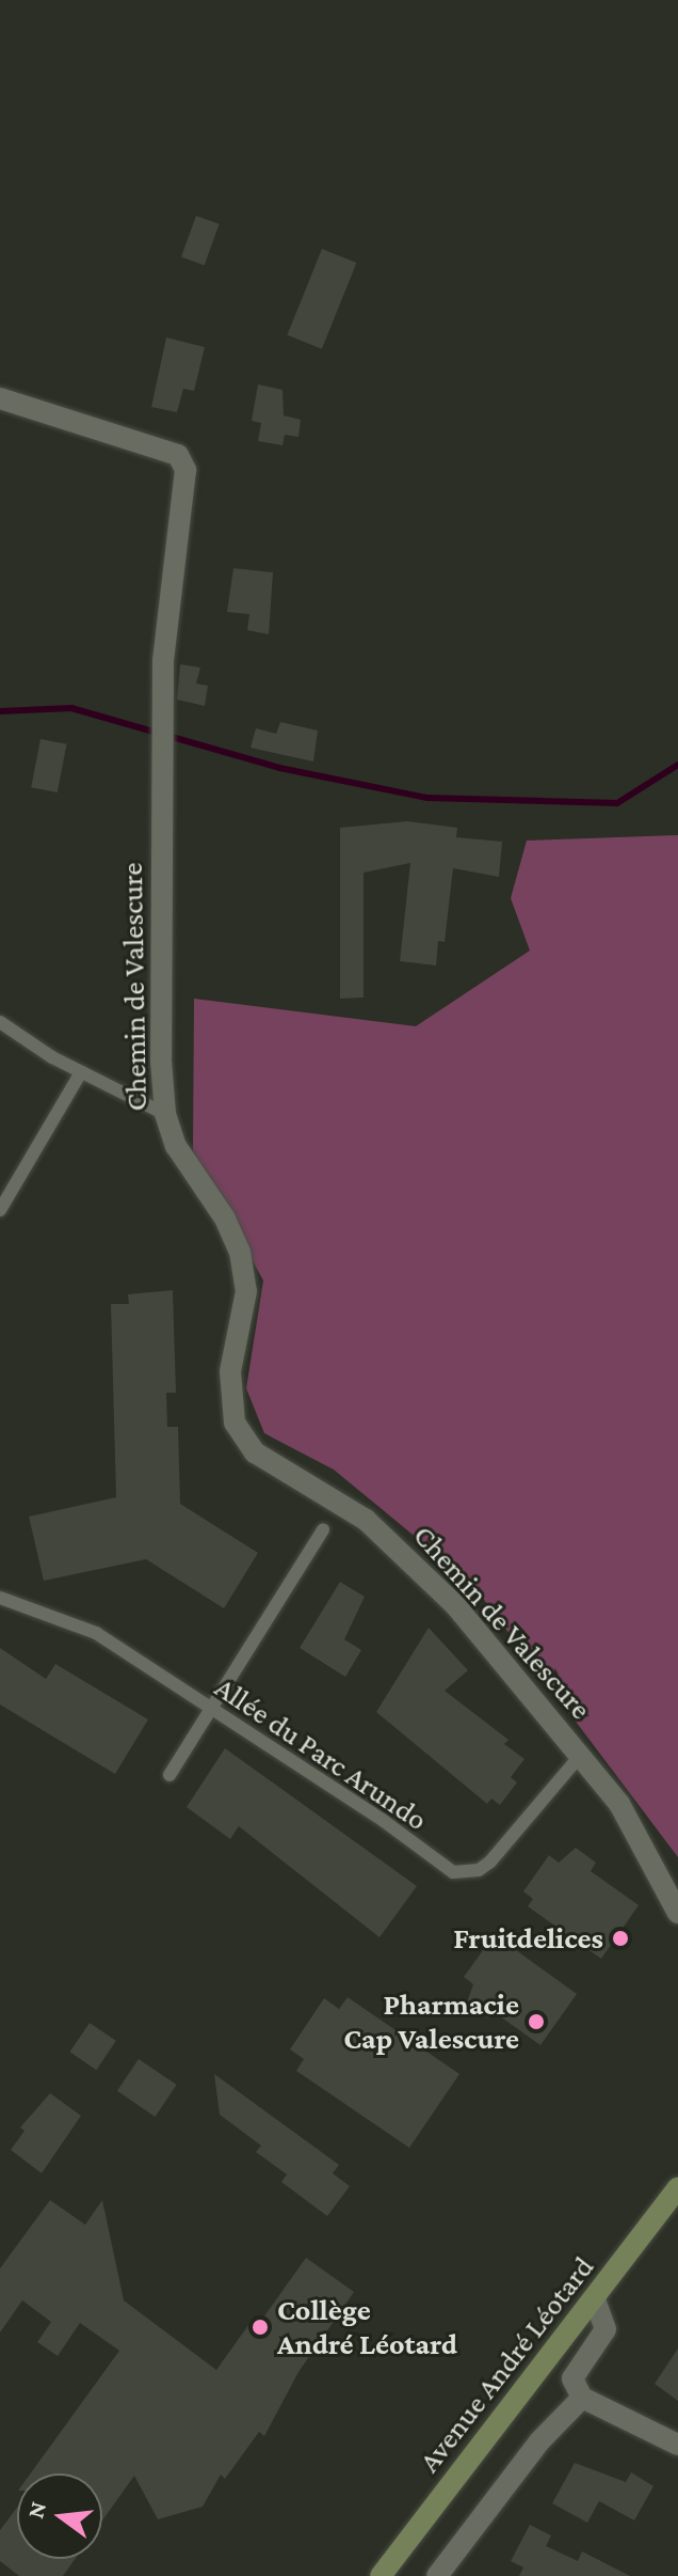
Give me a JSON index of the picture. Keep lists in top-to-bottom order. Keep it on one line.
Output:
{"streets":{"main road":["Avenue André Léotard"],"street":["Chemin de Valescure"],"lane":["Allée du Parc Arundo"]},"crossings":[["Chemin de Valescure","Allée du Parc Arundo"]],"places":["Fruitdelices","Pharmacie Cap Valescure","Collège André Léotard"],"north":"left"}
